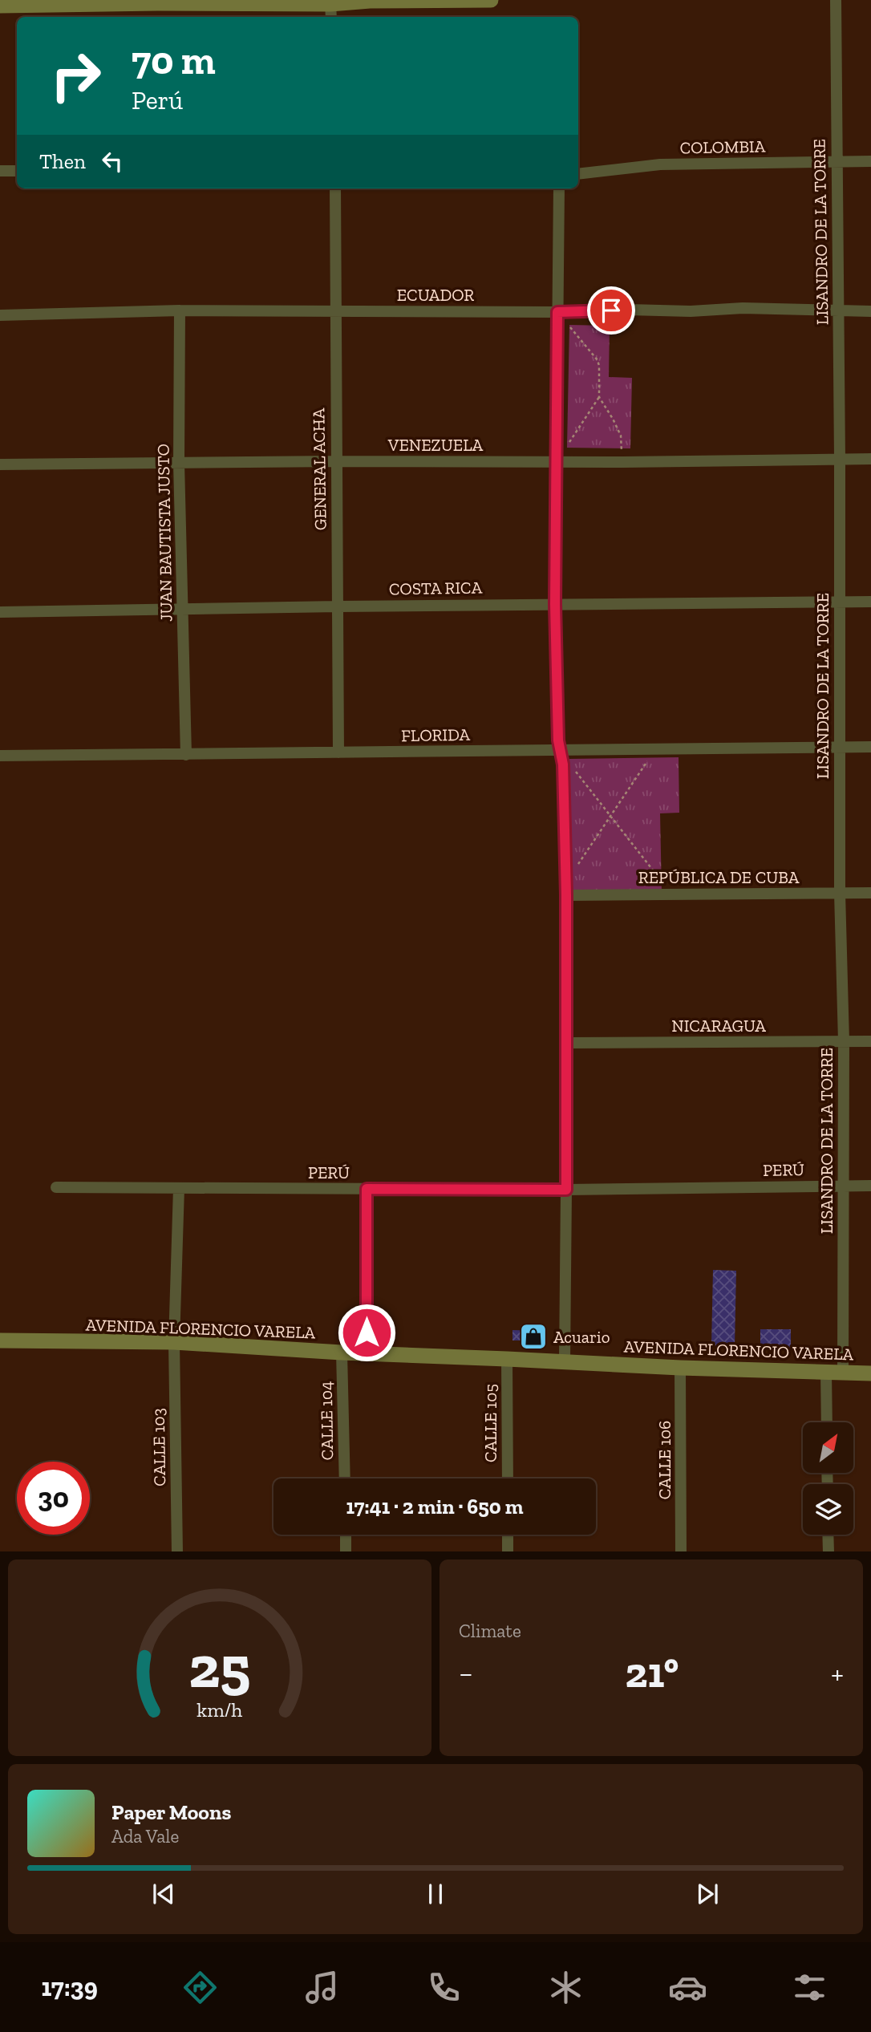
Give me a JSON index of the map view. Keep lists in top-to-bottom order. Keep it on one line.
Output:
{"streets":{"main road":["AVENIDA FLORENCIO VARELA"],"street":["COLOMBIA","LISANDRO DE LA TORRE","ECUADOR","VENEZUELA","GENERAL ACHA","JUAN BAUTISTA JUSTO","COSTA RICA","FLORIDA","REPÚBLICA DE CUBA","NICARAGUA","PERÚ","CALLE 104","CALLE 105","CALLE 103","CALLE 106"]},"crossings":[["COLOMBIA","LISANDRO DE LA TORRE"],["LISANDRO DE LA TORRE","ECUADOR"],["LISANDRO DE LA TORRE","VENEZUELA"],["LISANDRO DE LA TORRE","COSTA RICA"],["LISANDRO DE LA TORRE","FLORIDA"],["LISANDRO DE LA TORRE","REPÚBLICA DE CUBA"],["LISANDRO DE LA TORRE","NICARAGUA"],["LISANDRO DE LA TORRE","PERÚ"],["LISANDRO DE LA TORRE","AVENIDA FLORENCIO VARELA"],["ECUADOR","GENERAL ACHA"],["ECUADOR","JUAN BAUTISTA JUSTO"],["VENEZUELA","GENERAL ACHA"],["VENEZUELA","JUAN BAUTISTA JUSTO"],["GENERAL ACHA","COSTA RICA"],["GENERAL ACHA","FLORIDA"],["JUAN BAUTISTA JUSTO","COSTA RICA"],["JUAN BAUTISTA JUSTO","FLORIDA"],["AVENIDA FLORENCIO VARELA","CALLE 104"],["AVENIDA FLORENCIO VARELA","CALLE 105"],["AVENIDA FLORENCIO VARELA","CALLE 103"],["AVENIDA FLORENCIO VARELA","CALLE 106"]],"places":{"shop":["Acuario"]},"north":"top right","page":{"turn":["70 m","Perú"],"then":"Then","limit":"30","trip":"17:41 · 2 min · 650 m","tile":"Climate","heat":["−","21°","+"],"song":["Paper Moons","Ada Vale"],"tabs":"17:39","gauge":["25","km/h"]}}
